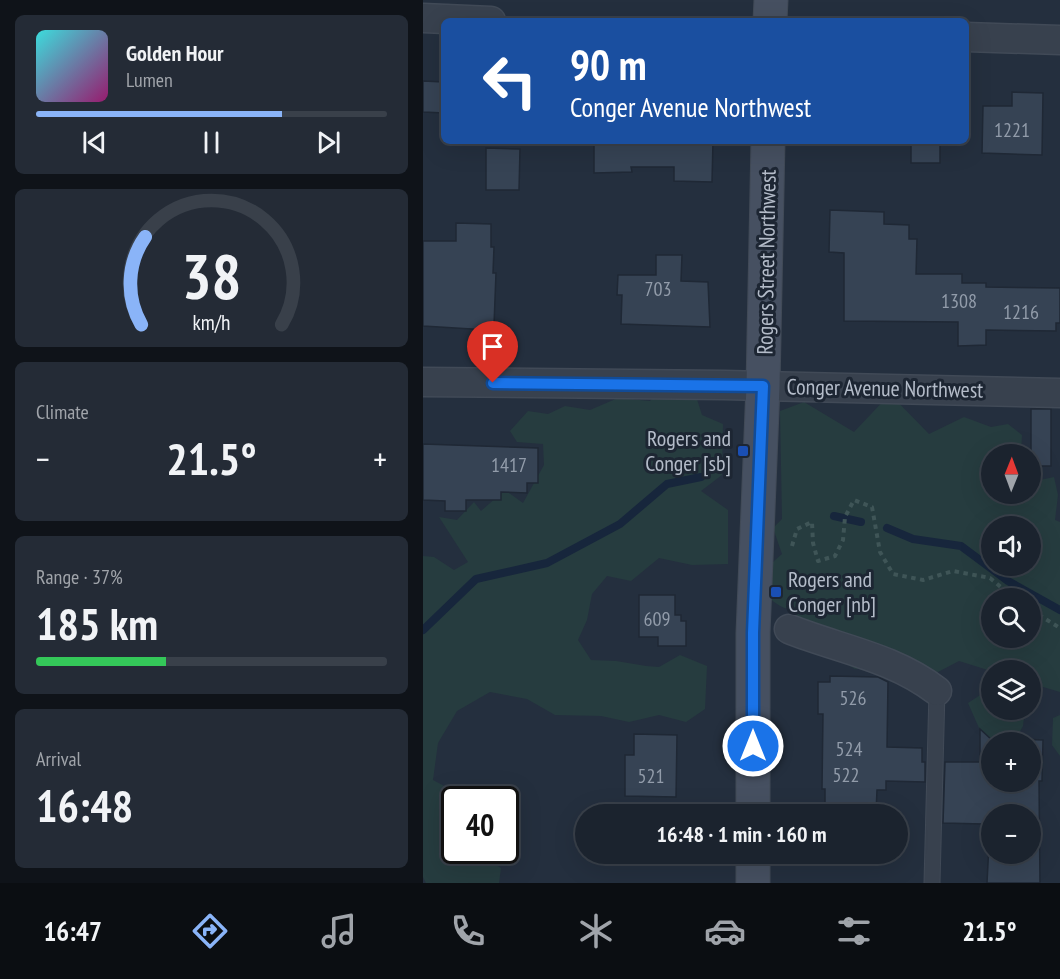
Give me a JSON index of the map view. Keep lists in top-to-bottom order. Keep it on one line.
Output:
{"streets":{"street":["Rogers Street Northwest","Conger Avenue Northwest"]},"crossings":[["Rogers Street Northwest","Conger Avenue Northwest"]],"places":{"transit":["Rogers and Conger [sb]","Rogers and Conger [nb]"]},"house_numbers":["1221","703","1308","1216","1417","609","526","524","522","521"],"north":"top","page":{"turn":["90 m","Conger Avenue Northwest"],"song":["Golden Hour","Lumen"],"tile":["Climate",["Range · 37%","185 km"],["Arrival","16:48"]],"heat":["−","21.5°","+"],"map_buttons":["+","−"],"limit":"40","trip":"16:48 · 1 min · 160 m","tabs":["16:47","21.5°"],"gauge":["38","km/h"]}}
